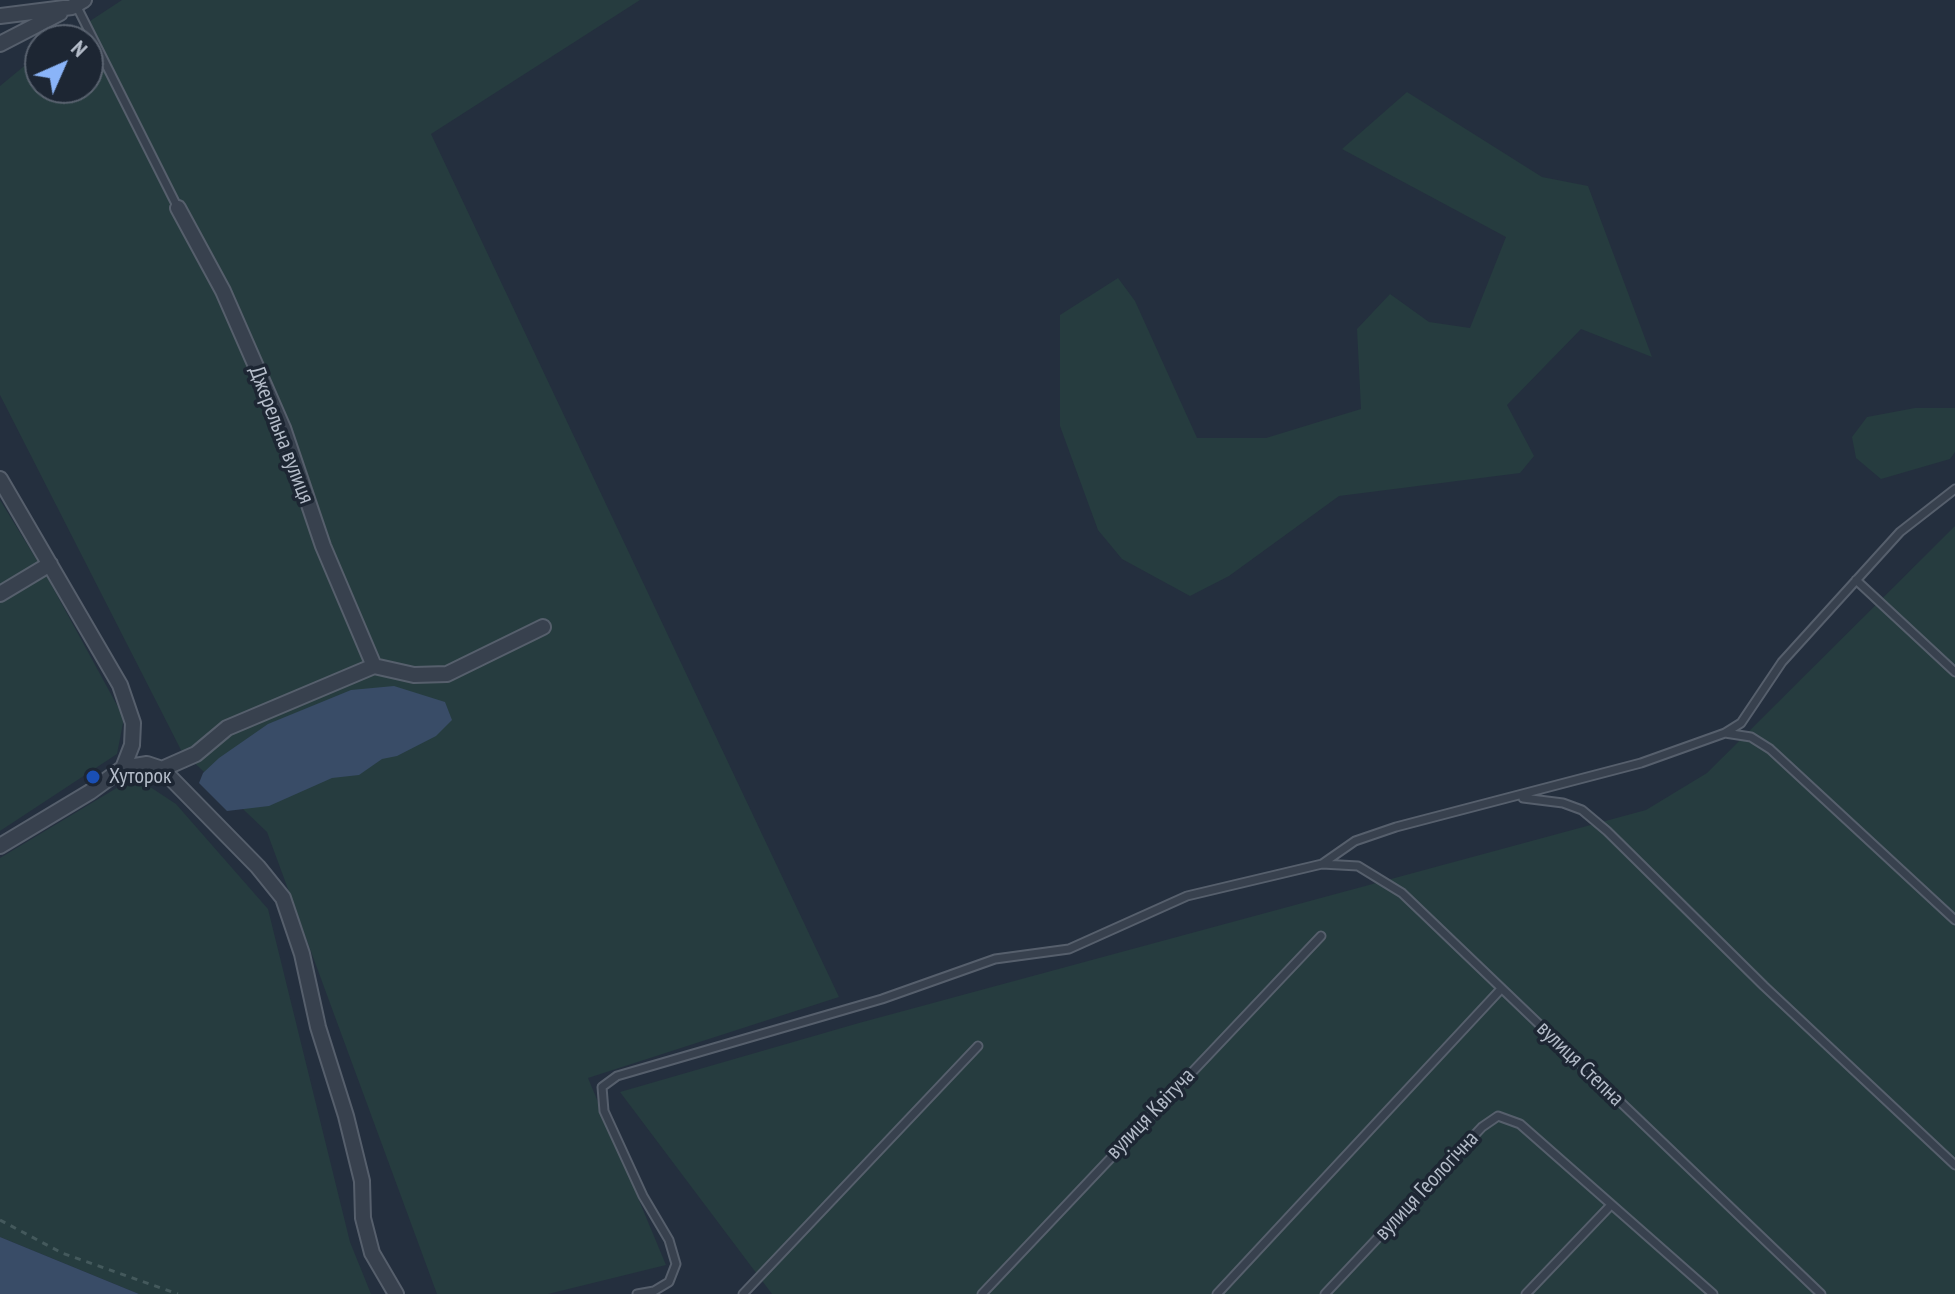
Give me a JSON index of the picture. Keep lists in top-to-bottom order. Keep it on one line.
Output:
{"streets":{"street":["Джерельна вулиця"],"lane":["вулиця Степна","вулиця Квітуча","вулиця Геологічна"]},"places":["Хуторок"],"north":"top right"}
